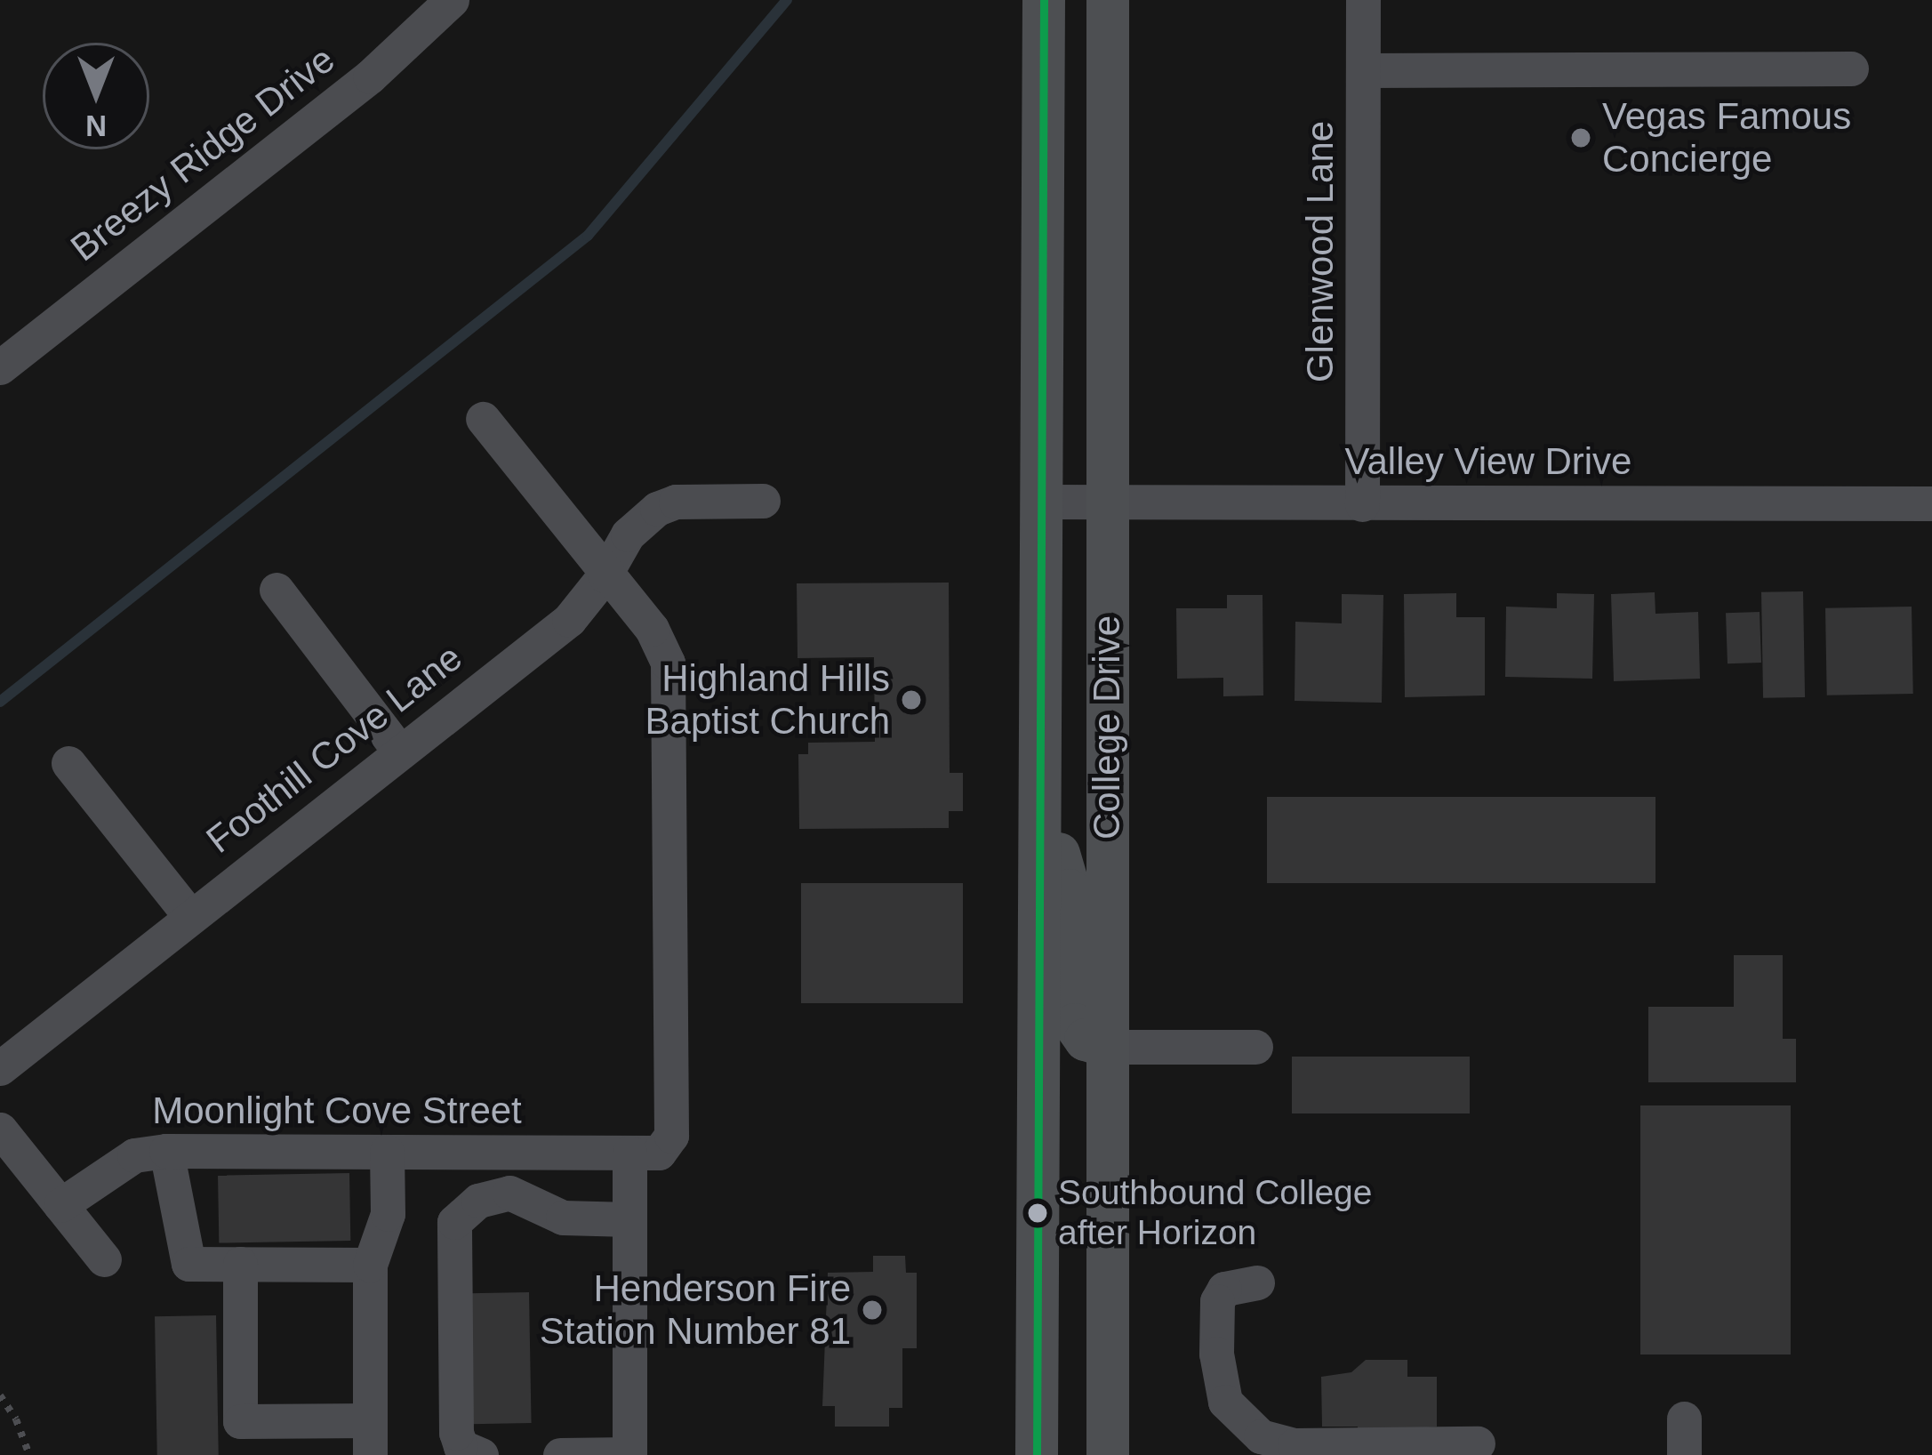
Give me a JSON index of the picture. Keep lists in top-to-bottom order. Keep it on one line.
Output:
{"streets":{"main road":["College Drive"],"street":["Breezy Ridge Drive","Glenwood Lane","Valley View Drive","Foothill Cove Lane","Moonlight Cove Street"]},"crossings":[["Glenwood Lane","Valley View Drive"],["Valley View Drive","College Drive"]],"places":["Vegas Famous Concierge","Highland Hills Baptist Church","Southbound College after Horizon","Henderson Fire Station Number 81"],"north":"bottom"}
